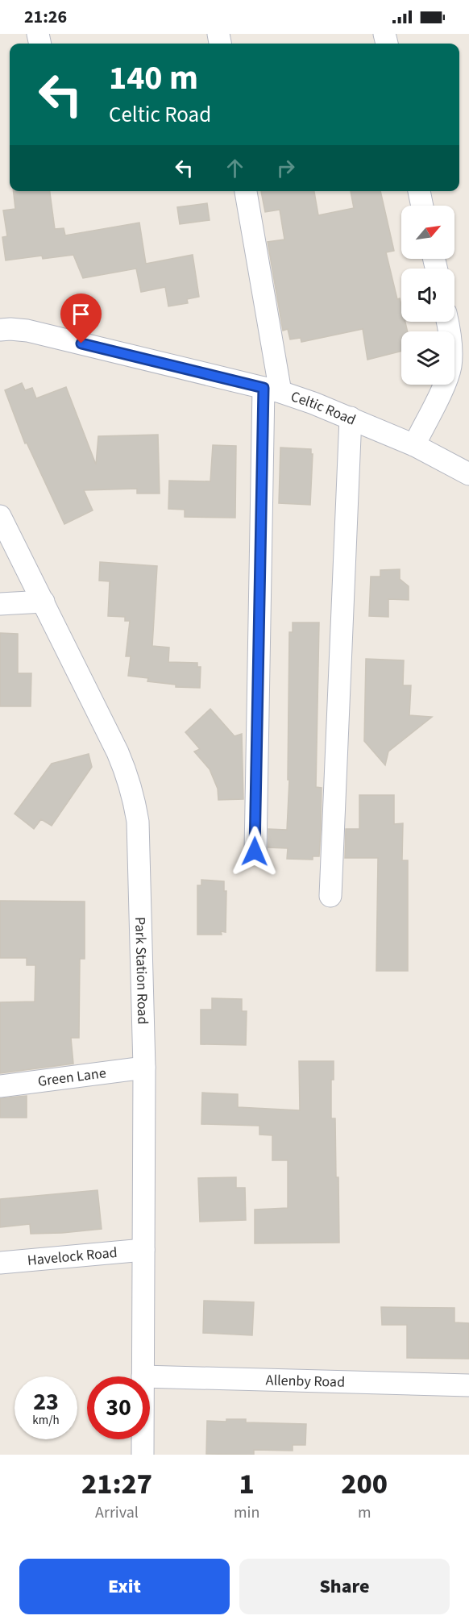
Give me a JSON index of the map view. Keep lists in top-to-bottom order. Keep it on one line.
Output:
{"streets":{"street":["Celtic Road","Park Station Road","Green Lane","Havelock Road","Allenby Road"]},"crossings":[["Park Station Road","Green Lane"],["Park Station Road","Havelock Road"]],"north":"top right","page":{"status":"21:26","turn":["140 m","Celtic Road"],"speed":"23 km/h","limit":"30","eta":["21:27","Arrival","1","min","200","m"],"buttons":["Exit","Share"]}}
